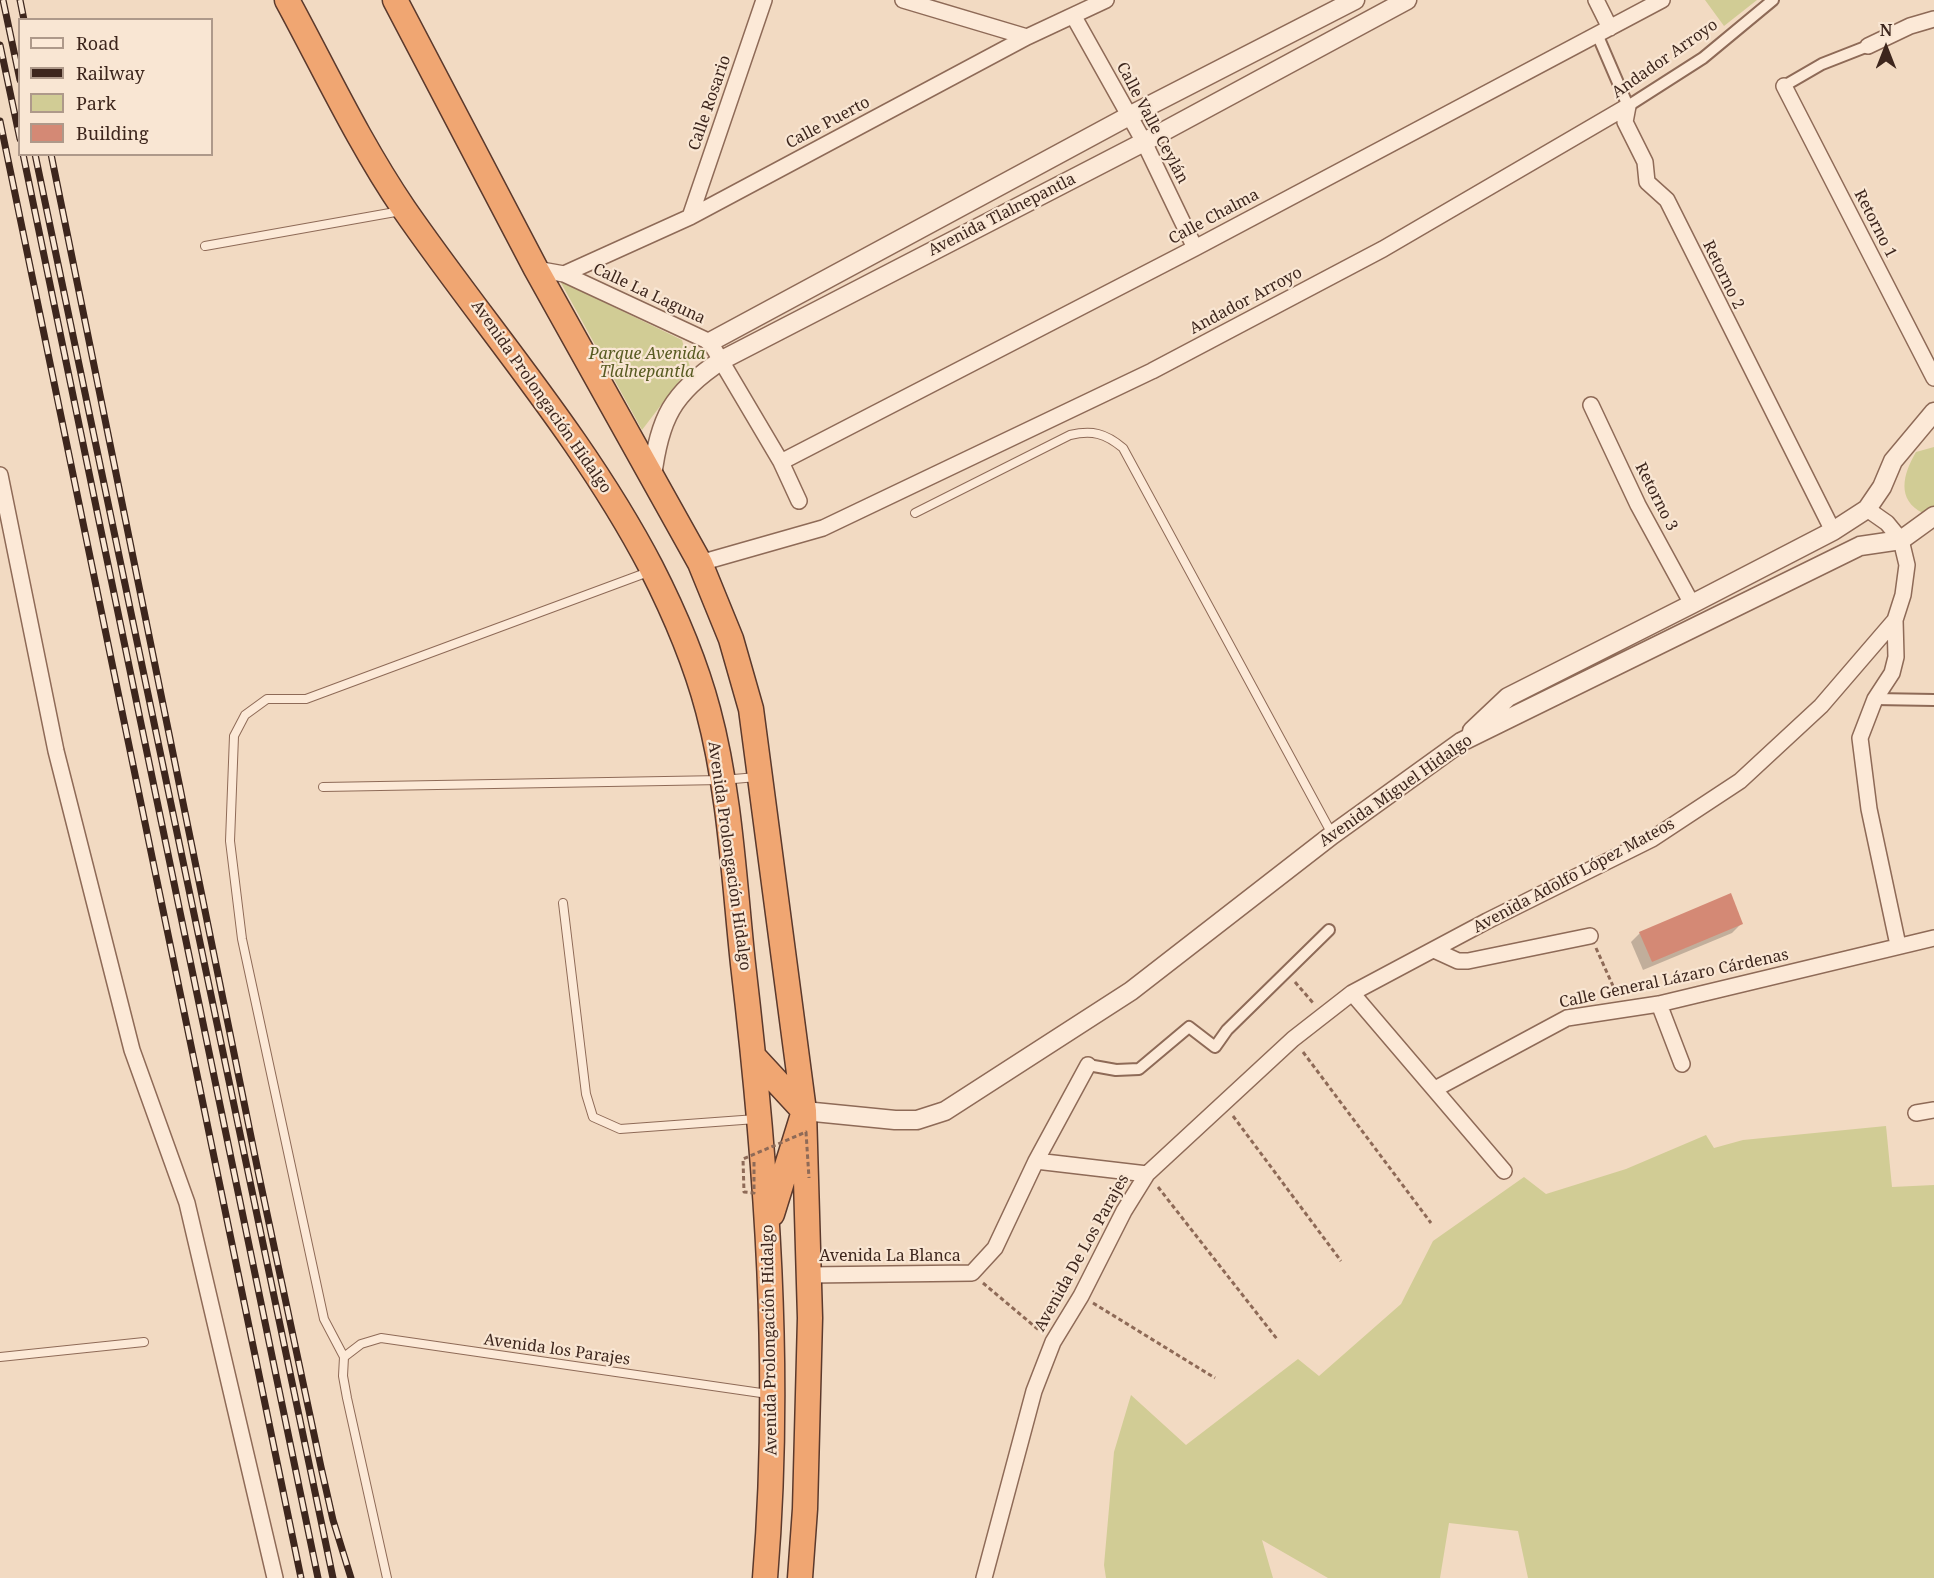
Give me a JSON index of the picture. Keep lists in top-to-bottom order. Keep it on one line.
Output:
{"streets":{"highway":["Avenida Prolongación Hidalgo"],"street":["Andador Arroyo","Calle Rosario","Calle Puerto","Calle Valle Ceylán","Avenida Tlalnepantla","Calle Chalma","Retorno 1","Retorno 2","Calle La Laguna","Retorno 3","Avenida Miguel Hidalgo","Avenida Adolfo López Mateos","Calle General Lázaro Cárdenas","Avenida De Los Parajes","Avenida La Blanca"],"lane":["Avenida los Parajes"]},"crossings":[["Andador Arroyo","Retorno 2"],["Andador Arroyo","Avenida Prolongación Hidalgo"],["Calle Rosario","Calle Puerto"],["Calle Puerto","Calle Valle Ceylán"],["Calle Puerto","Calle La Laguna"],["Calle Valle Ceylán","Avenida Tlalnepantla"],["Calle Valle Ceylán","Calle Chalma"],["Avenida Tlalnepantla","Calle La Laguna"],["Avenida Tlalnepantla","Avenida Prolongación Hidalgo"],["Calle Chalma","Retorno 2"],["Calle Chalma","Calle La Laguna"],["Calle La Laguna","Avenida Prolongación Hidalgo"],["Avenida Prolongación Hidalgo","Avenida Miguel Hidalgo"],["Avenida Prolongación Hidalgo","Avenida La Blanca"],["Avenida Prolongación Hidalgo","Avenida los Parajes"],["Avenida Miguel Hidalgo","Avenida Adolfo López Mateos"],["Avenida Adolfo López Mateos","Avenida De Los Parajes"]],"parks":["Parque Avenida Tlalnepantla"],"legend":["Road","Railway","Park","Building"],"north":"top"}
